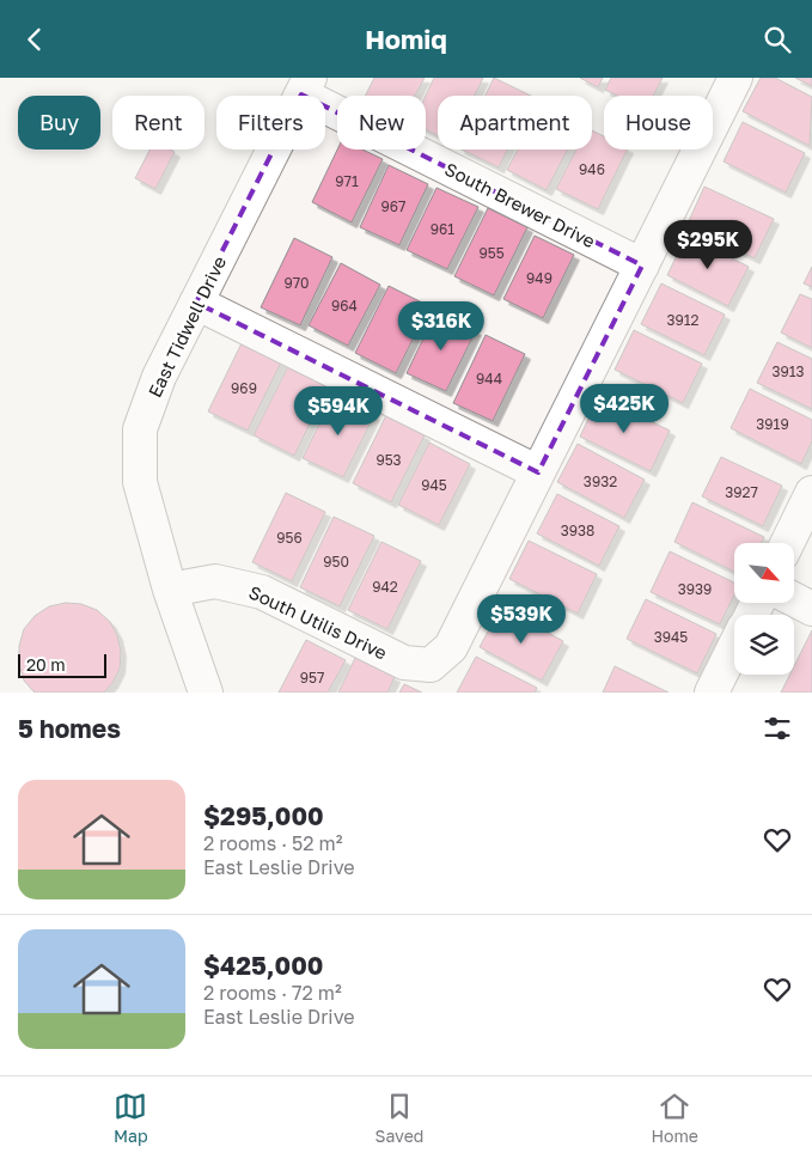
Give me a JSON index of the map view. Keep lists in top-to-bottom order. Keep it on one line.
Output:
{"streets":{"street":["South Brewer Drive","East Tidwell Drive","South Utilis Drive"]},"crossings":[["South Brewer Drive","East Tidwell Drive"],["East Tidwell Drive","South Utilis Drive"]],"house_numbers":["946","971","967","961","955","949","970","964","3912","3913","944","969","3919","953","3932","945","3927","3938","956","950","942","3939","3945","957"],"scale_bar":"20 m","north":"bottom right","page":{"header":"Homiq","chip":["Buy","Rent","Filters","New","Apartment","House"],"price":["$295K","$316K","$425K","$594K","$539K"],"scale":"20 m","heading":"5 homes","list":[{"name":"$295,000","note":"2 rooms · 52 m² · East Leslie Drive"},{"name":"$425,000","note":"2 rooms · 72 m² · East Leslie Drive"}],"tabs":["Map","Saved","Home"]}}
